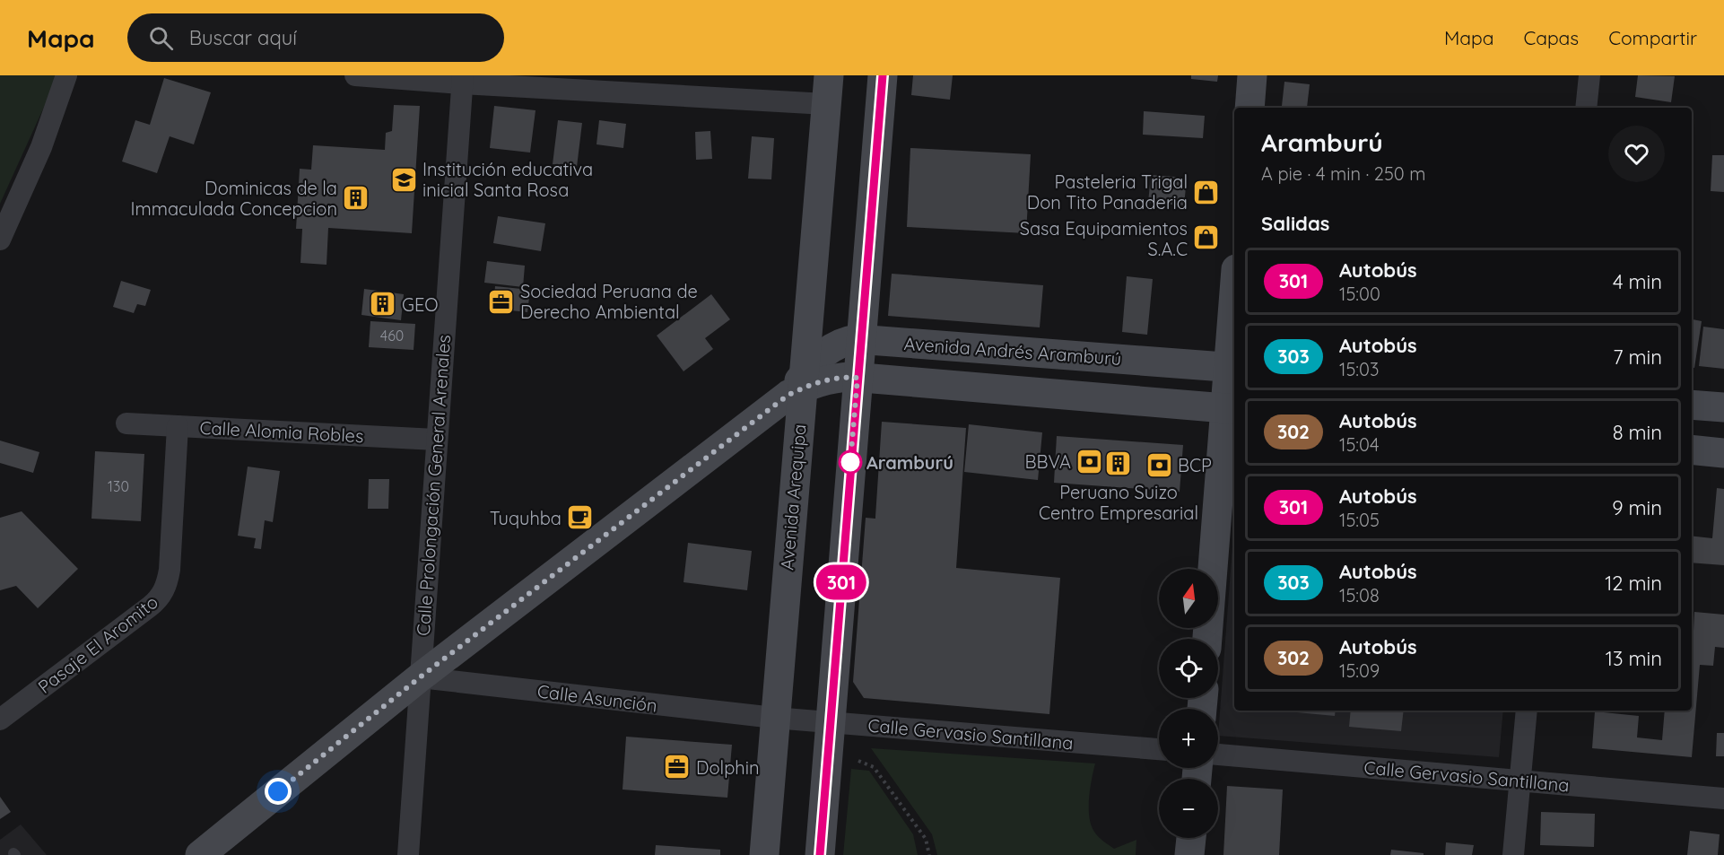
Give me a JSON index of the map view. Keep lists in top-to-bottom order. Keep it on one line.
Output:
{"streets":{"main road":["Avenida Andrés Aramburú","Avenida Arequipa"],"street":["Calle Alomia Robles","Calle Prolongación General Arenales","Pasaje El Aromito","Calle Asunción","Calle Gervasio Santillana"]},"crossings":[["Avenida Andrés Aramburú","Avenida Arequipa"],["Calle Alomia Robles","Calle Prolongación General Arenales"],["Calle Alomia Robles","Pasaje El Aromito"],["Calle Prolongación General Arenales","Calle Asunción"],["Avenida Arequipa","Calle Asunción"],["Avenida Arequipa","Calle Gervasio Santillana"],["Calle Asunción","Calle Gervasio Santillana"]],"places":{"school or university":["Institución educativa inicial Santa Rosa"],"shop":["Pasteleria Trigal Don Tito Panaderia","Sasa Equipamientos S.A.C"],"building":["Dominicas de la Immaculada Concepcion","GEO","Peruano Suizo Centro Empresarial"],"office":["Sociedad Peruana de Derecho Ambiental","Dolphin"],"bank":["BBVA","BCP"],"other":["Aramburú"],"cafe":["Tuquhba"]},"lines":["bus line 301"],"house_numbers":["460","130"],"north":"top","page":{"header":"Mapa","search":"Buscar aquí","nav":["Mapa","Capas","Compartir"],"on_map":"301","heading":[["Aramburú","A pie · 4 min · 250 m"],"Salidas"],"list":[{"mark":"301","name":"Autobús","note":"15:00","value":"4 min"},{"mark":"303","name":"Autobús","note":"15:03","value":"7 min"},{"mark":"302","name":"Autobús","note":"15:04","value":"8 min"},{"mark":"301","name":"Autobús","note":"15:05","value":"9 min"},{"mark":"303","name":"Autobús","note":"15:08","value":"12 min"},{"mark":"302","name":"Autobús","note":"15:09","value":"13 min"}],"map_buttons":["+","−"]}}
